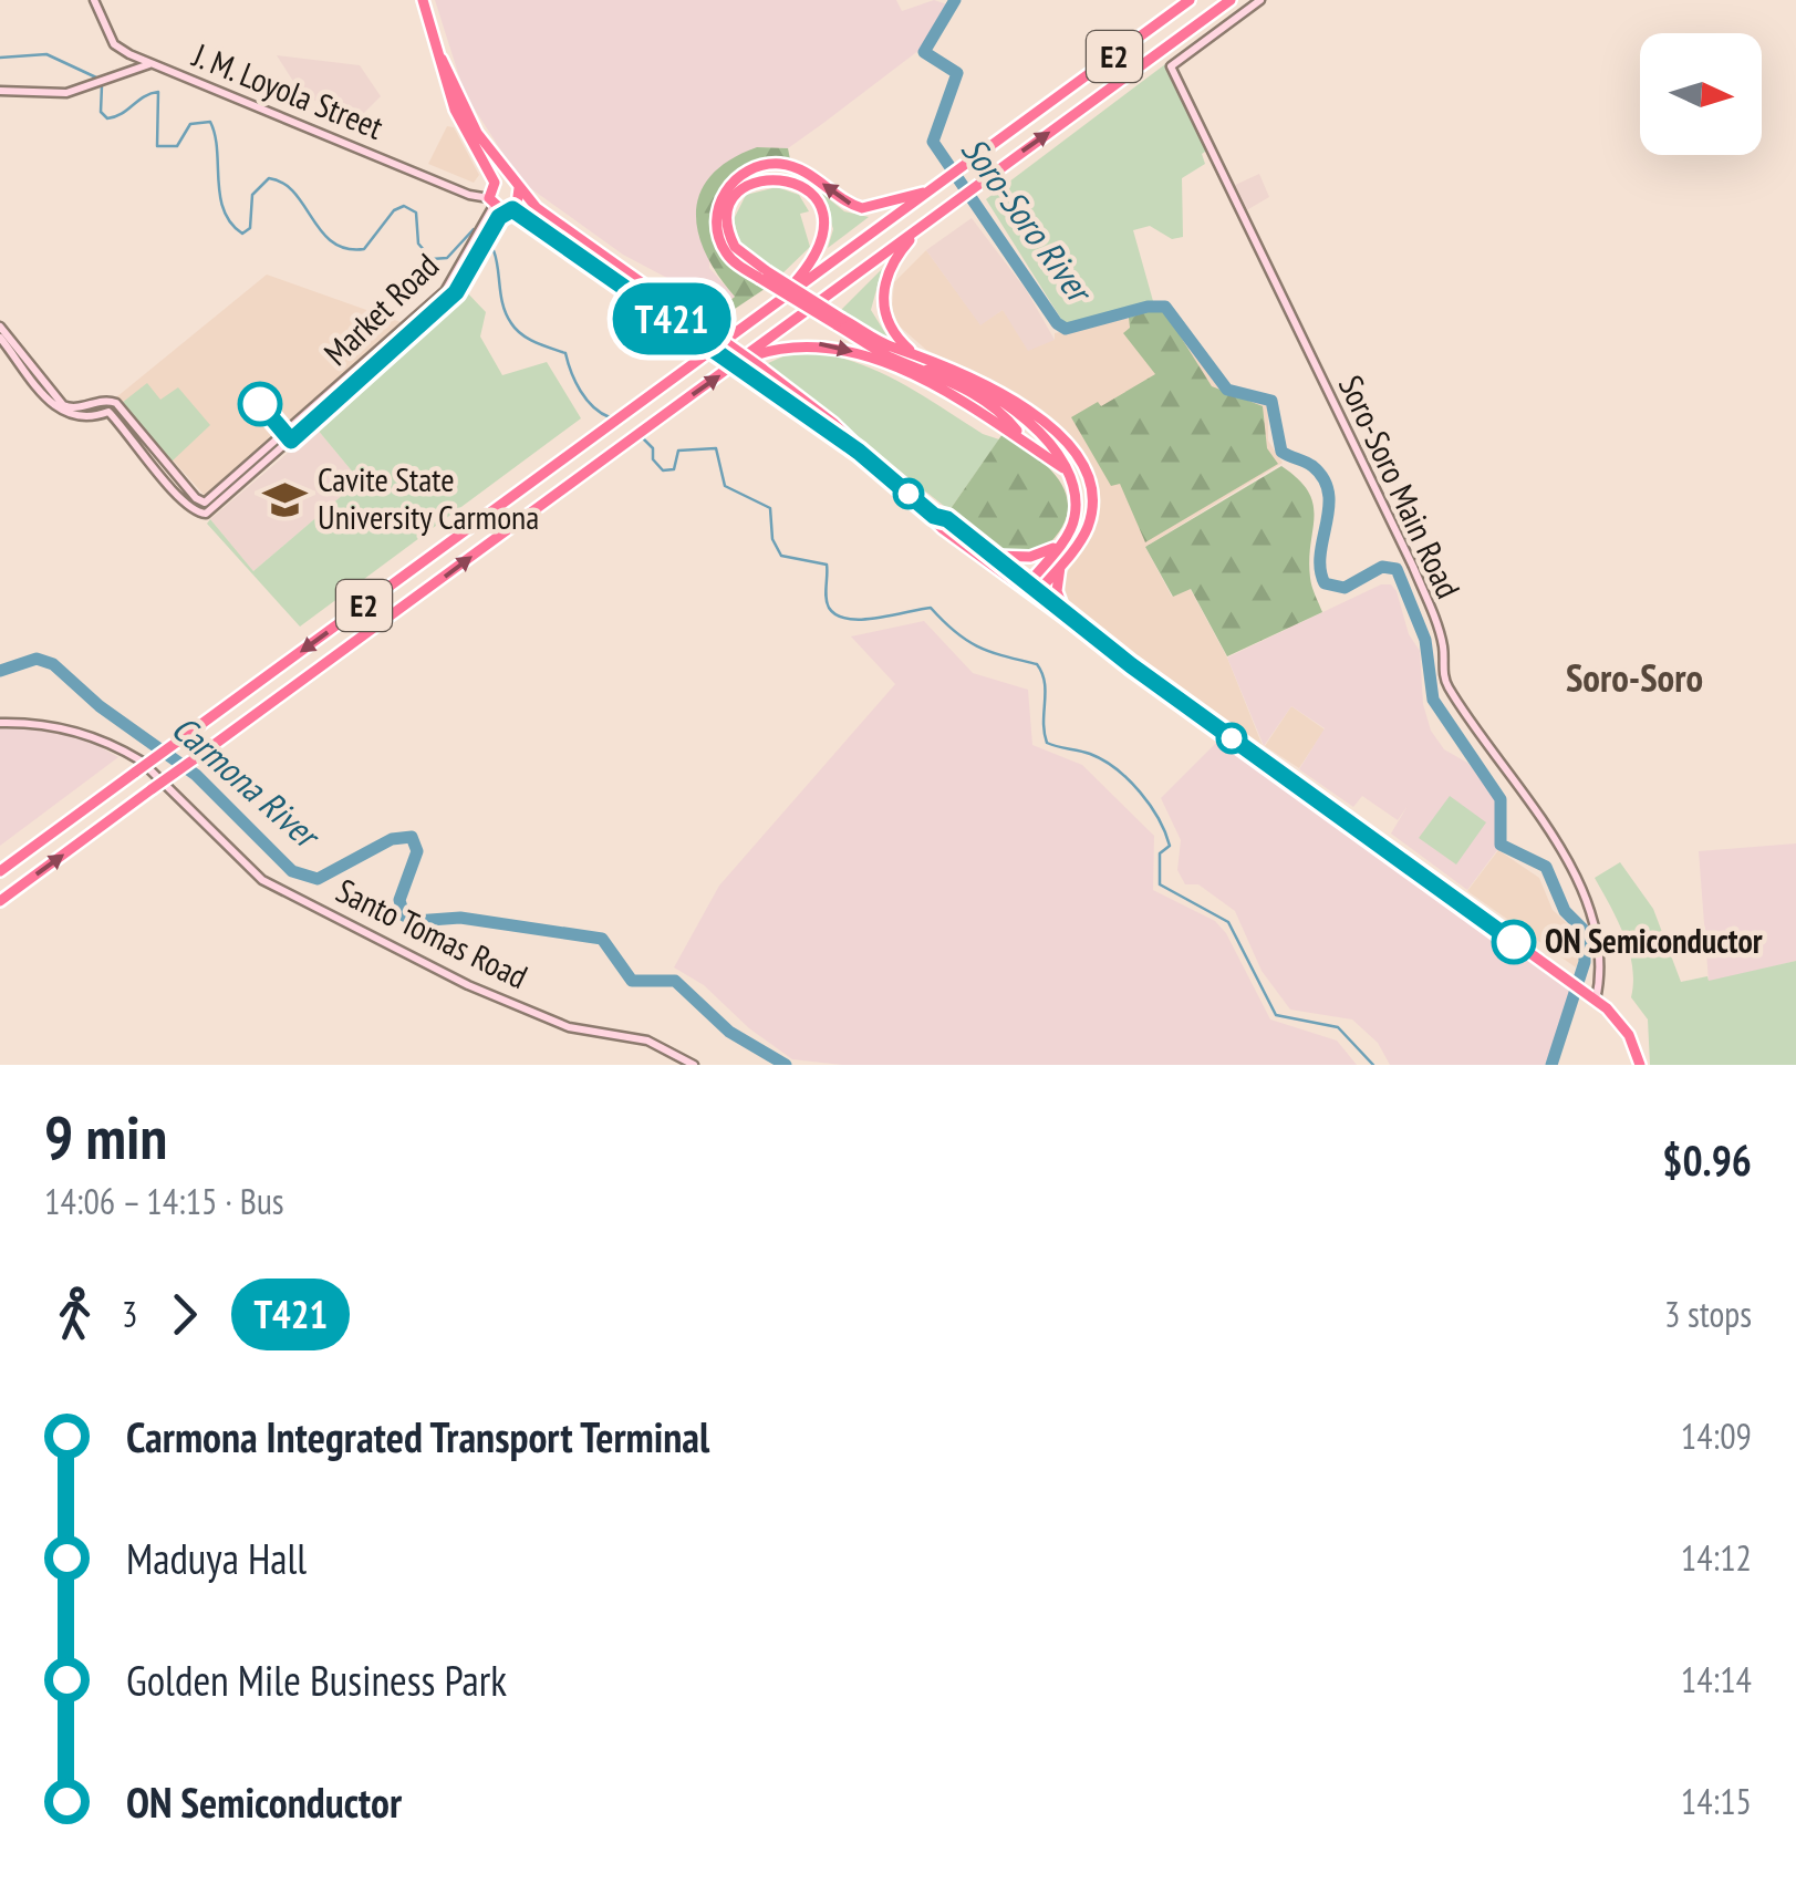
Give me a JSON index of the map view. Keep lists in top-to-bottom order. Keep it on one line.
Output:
{"streets":{"highway":["E2"],"street":["J. M. Loyola Street","Market Road","Soro-Soro Main Road","Santo Tomas Road"]},"crossings":[["J. M. Loyola Street","Market Road"]],"districts":["Soro-Soro"],"water":["Soro-Soro River","Carmona River"],"places":{"school or university":["Cavite State University Carmona"],"other":["ON Semiconductor"]},"lines":["bus line T421"],"north":"right","page":{"on_map":"T421","heading":["9 min","14:06 – 14:15 · Bus","$0.96"],"legs":["3","T421","3 stops"],"list":[{"name":"Carmona Integrated Transport Terminal","value":"14:09"},{"name":"Maduya Hall","value":"14:12"},{"name":"Golden Mile Business Park","value":"14:14"},{"name":"ON Semiconductor","value":"14:15"}]}}
